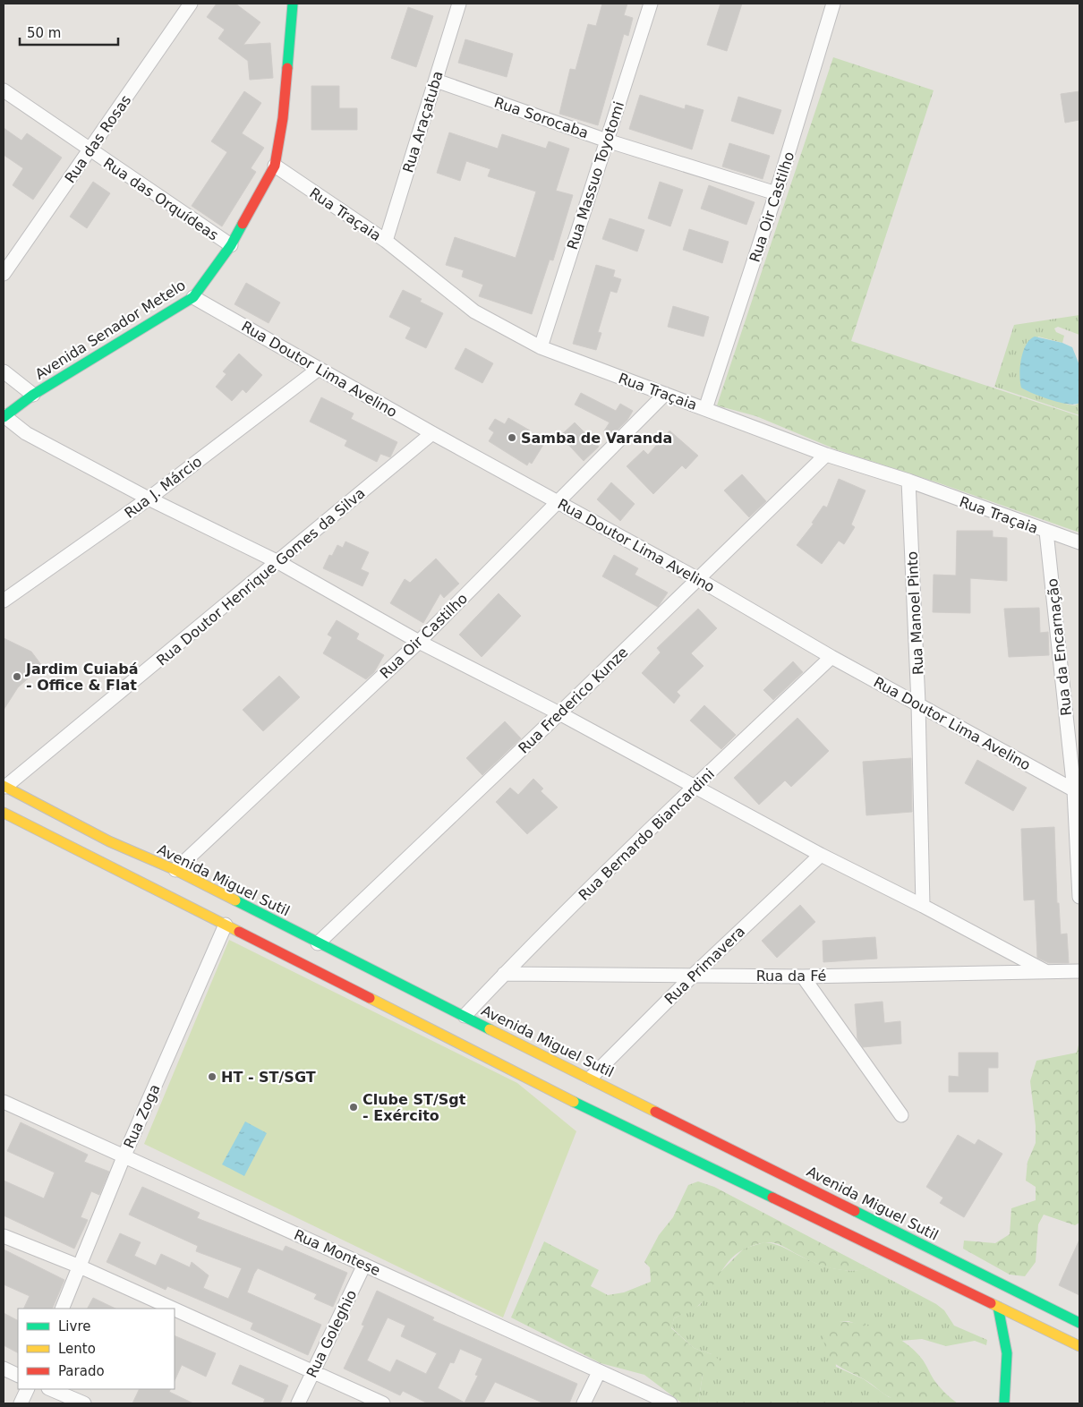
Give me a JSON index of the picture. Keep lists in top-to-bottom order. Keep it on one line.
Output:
{"streets":{"main road":["Avenida Senador Metelo","Avenida Miguel Sutil"],"street":["Rua Sorocaba","Rua Araçatuba","Rua das Rosas","Rua Massuo Toyotomi","Rua das Orquídeas","Rua Oir Castilho","Rua Traçaia","Rua Doutor Lima Avelino","Rua J. Márcio","Rua Doutor Henrique Gomes da Silva","Rua Manoel Pinto","Rua da Encarnação","Rua Frederico Kunze","Rua Bernardo Biancardini","Rua Primavera","Rua da Fé","Rua Zoga","Rua Montese","Rua Goleghio"]},"crossings":[["Rua Sorocaba","Rua Araçatuba"],["Rua Sorocaba","Rua Massuo Toyotomi"],["Rua Sorocaba","Rua Oir Castilho"],["Rua Araçatuba","Rua Traçaia"],["Rua das Rosas","Rua das Orquídeas"],["Rua Massuo Toyotomi","Rua Traçaia"],["Rua das Orquídeas","Avenida Senador Metelo"],["Rua Oir Castilho","Rua Traçaia"],["Rua Oir Castilho","Rua Doutor Lima Avelino"],["Rua Oir Castilho","Avenida Miguel Sutil"],["Rua Traçaia","Avenida Senador Metelo"],["Rua Traçaia","Rua Manoel Pinto"],["Rua Traçaia","Rua da Encarnação"],["Rua Traçaia","Rua Frederico Kunze"],["Avenida Senador Metelo","Rua Doutor Lima Avelino"],["Rua Doutor Lima Avelino","Rua J. Márcio"],["Rua Doutor Lima Avelino","Rua Doutor Henrique Gomes da Silva"],["Rua Doutor Lima Avelino","Rua Manoel Pinto"],["Rua Doutor Lima Avelino","Rua da Encarnação"],["Rua Doutor Lima Avelino","Rua Frederico Kunze"],["Rua Doutor Lima Avelino","Rua Bernardo Biancardini"],["Rua Doutor Henrique Gomes da Silva","Avenida Miguel Sutil"],["Rua Frederico Kunze","Avenida Miguel Sutil"],["Rua Bernardo Biancardini","Avenida Miguel Sutil"],["Rua Bernardo Biancardini","Rua da Fé"],["Avenida Miguel Sutil","Rua Primavera"],["Rua Primavera","Rua da Fé"],["Rua Zoga","Rua Montese"],["Rua Montese","Rua Goleghio"]],"places":["Samba de Varanda","Jardim Cuiabá - Office & Flat","HT - ST/SGT","Clube ST/Sgt - Exército"],"legend":["Livre","Lento","Parado"],"scale_bar":"50 m"}
